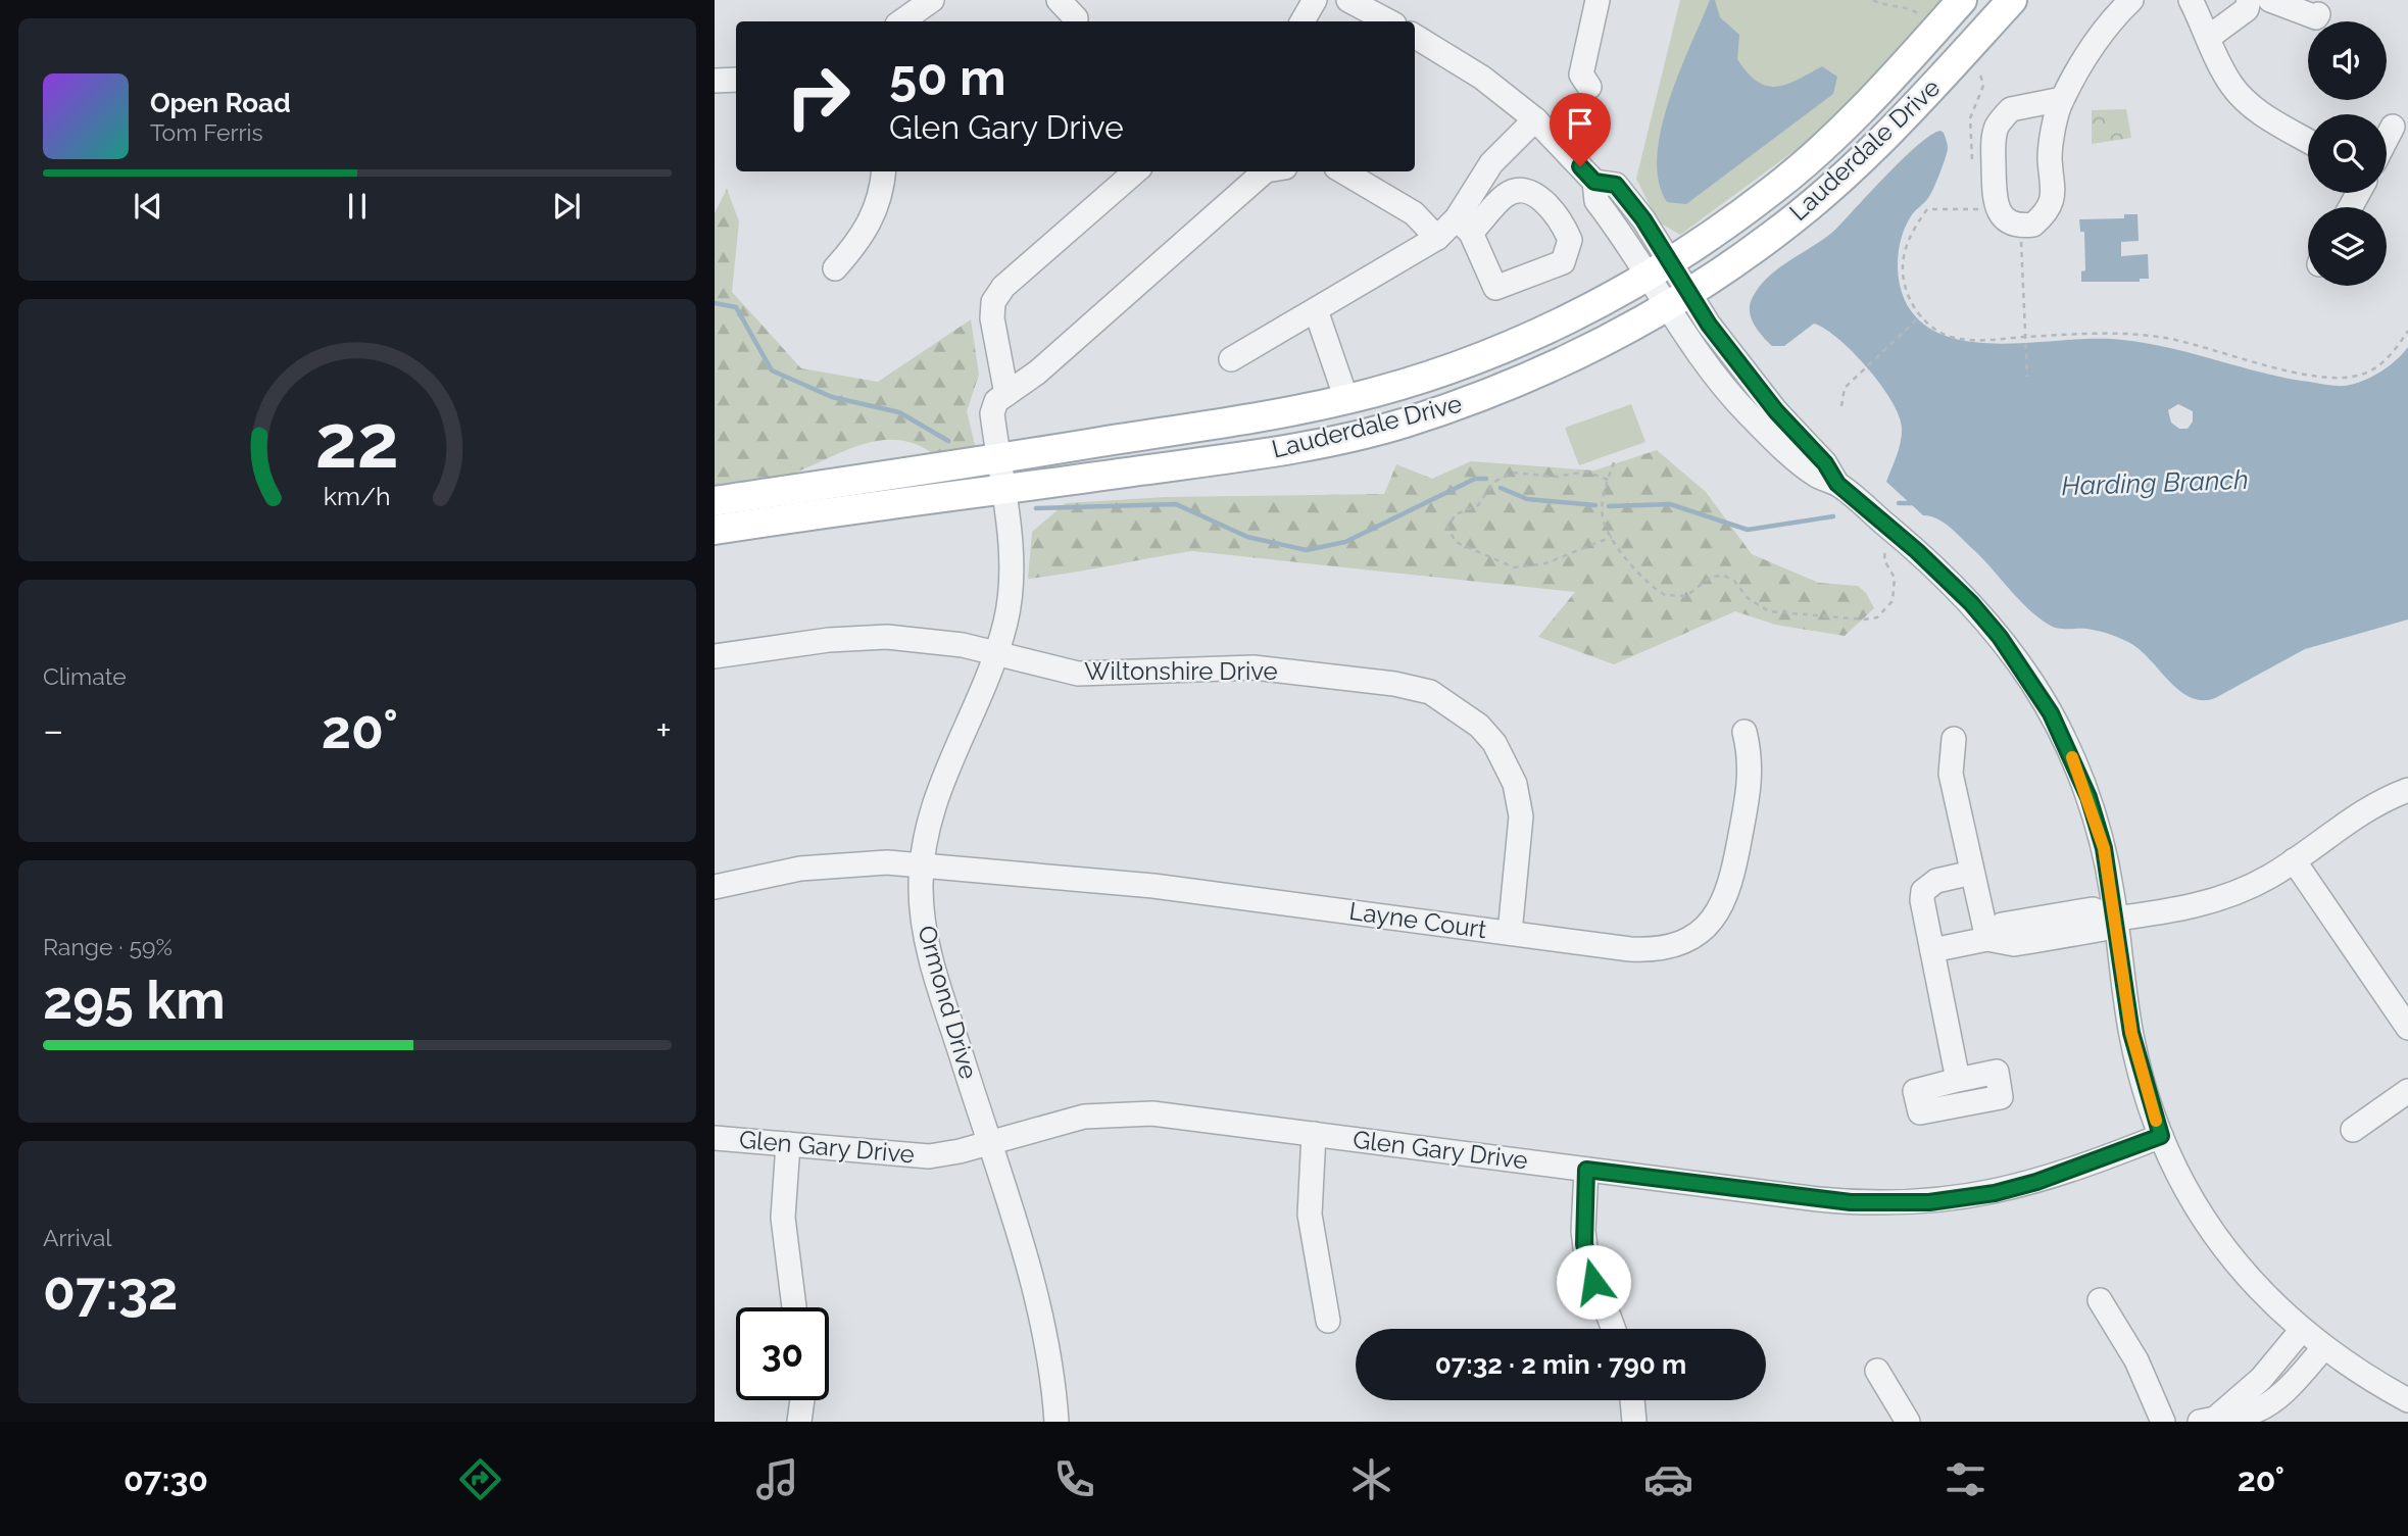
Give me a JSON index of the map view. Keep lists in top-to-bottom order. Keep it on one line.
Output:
{"streets":{"main road":["Lauderdale Drive"],"street":["Wiltonshire Drive","Layne Court","Ormond Drive","Glen Gary Drive"]},"crossings":[["Lauderdale Drive","Ormond Drive"],["Wiltonshire Drive","Layne Court"],["Wiltonshire Drive","Ormond Drive"],["Layne Court","Ormond Drive"],["Ormond Drive","Glen Gary Drive"]],"water":["Harding Branch"],"page":{"turn":["50 m","Glen Gary Drive"],"song":["Open Road","Tom Ferris"],"tile":["Climate",["Range · 59%","295 km"],["Arrival","07:32"]],"heat":["−","20°","+"],"limit":"30","trip":"07:32 · 2 min · 790 m","tabs":["07:30","20°"],"gauge":["22","km/h"]}}
